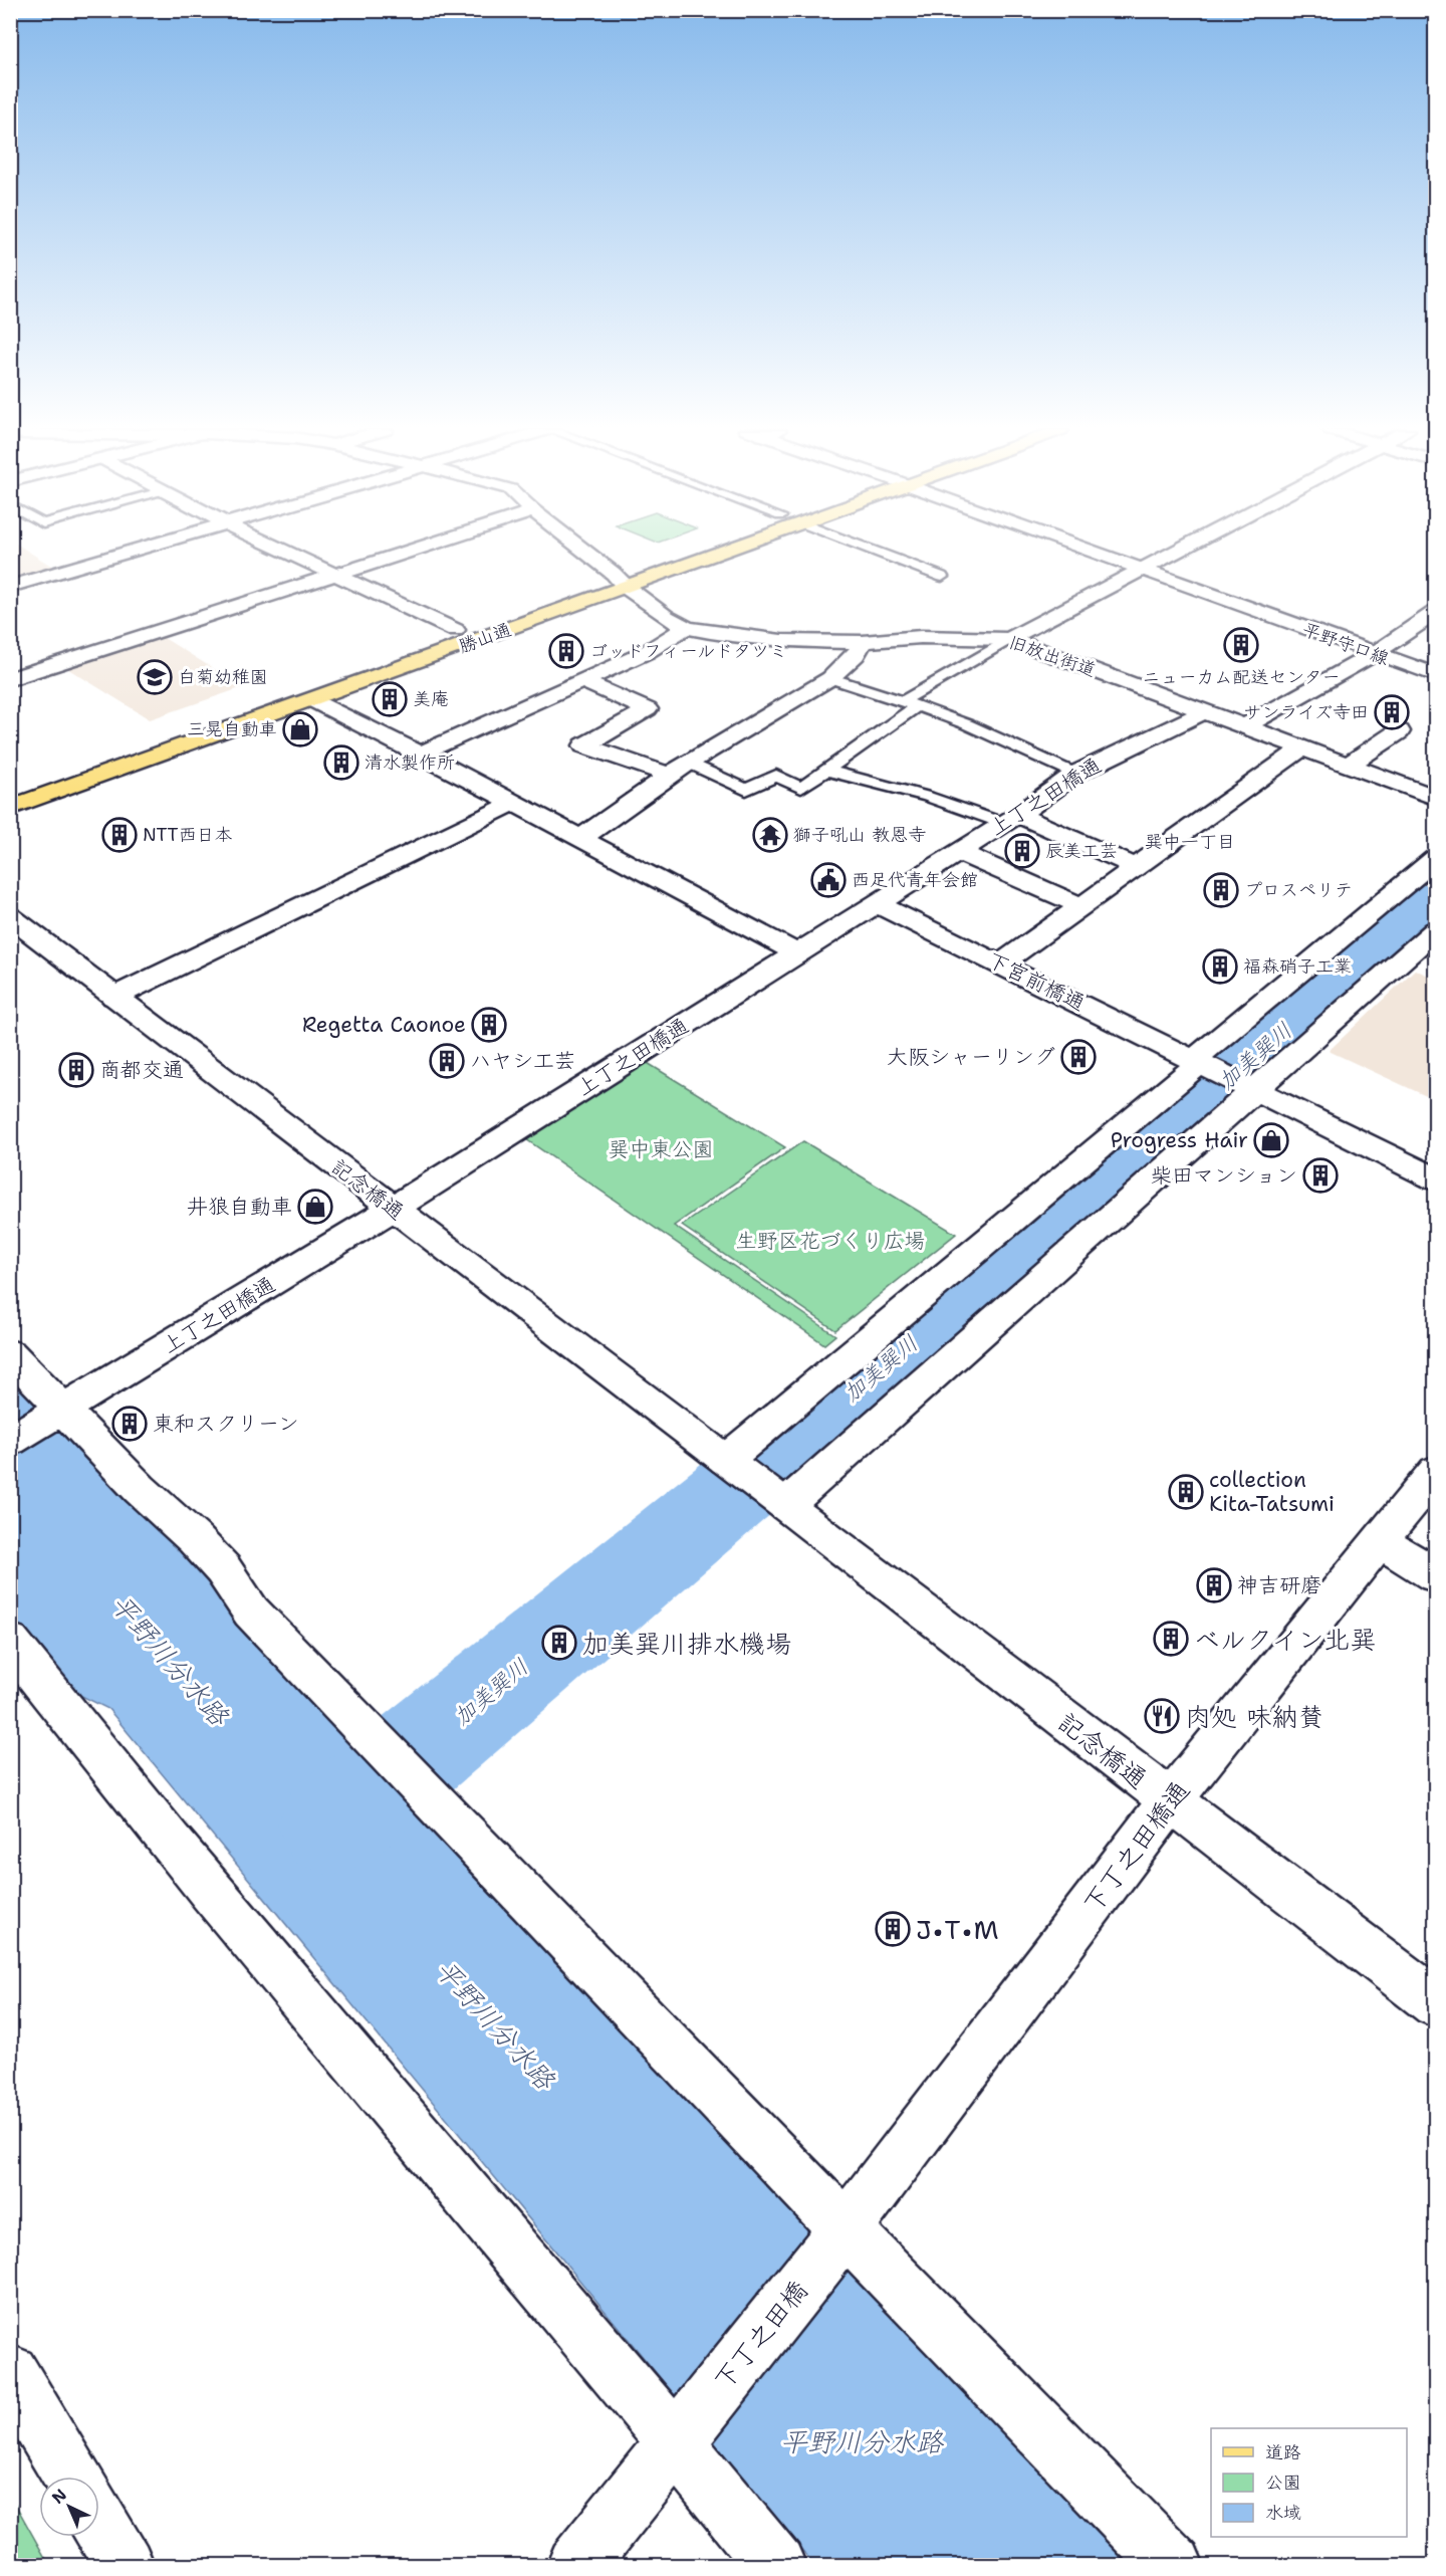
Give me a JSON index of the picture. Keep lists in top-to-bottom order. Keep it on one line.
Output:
{"streets":{"main road":["勝山通"],"street":["平野守口線","旧放出街道","上丁之田橋通","下宮前橋通","記念橋通","下丁之田橋通","下丁之田橋"]},"crossings":[["勝山通","旧放出街道"],["旧放出街道","上丁之田橋通"],["上丁之田橋通","下宮前橋通"],["上丁之田橋通","記念橋通"],["記念橋通","下丁之田橋通"],["下丁之田橋通","下丁之田橋"]],"districts":["巽中一丁目"],"water":["加美巽川","平野川分水路"],"parks":["巽中東公園","生野区花づくり広場"],"places":{"building":["ニューカム配送センター","ゴッドフィールドタツミ","美庵","サンライズ寺田","清水製作所","NTT西日本","辰美工芸","プロスペリテ","福森硝子工業","Regetta Caonoe","大阪シャーリング","ハヤシ工芸","商都交通","柴田マンション","東和スクリーン","collection Kita-Tatsumi","神吉研磨","ベルクイン北巽","加美巽川排水機場","J•T•M"],"school or university":["白菊幼稚園"],"shop":["三晃自動車","Progress Hair","井狼自動車"],"temple":["獅子吼山 教恩寺"],"public building":["西足代青年会館"],"restaurant":["肉処 味納賛"]},"legend":["道路","公園","水域"],"north":"top left"}
